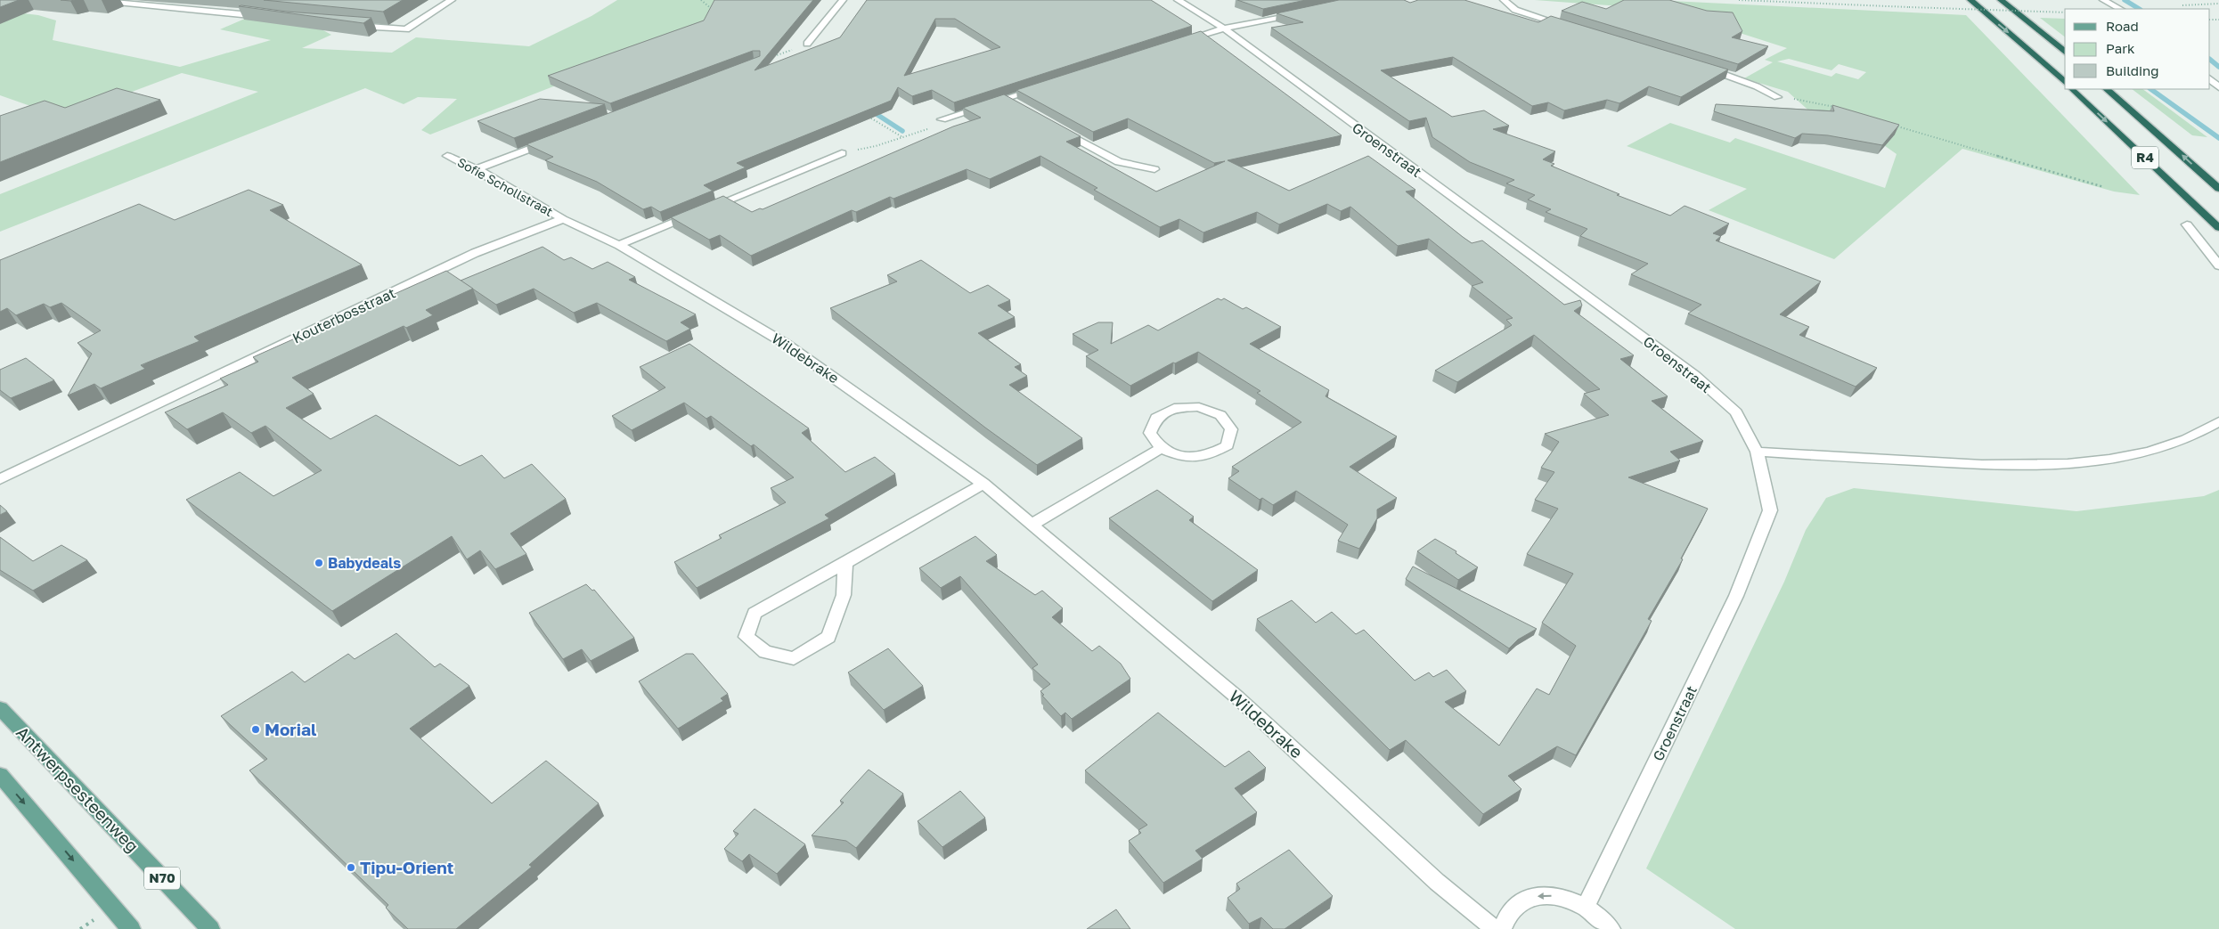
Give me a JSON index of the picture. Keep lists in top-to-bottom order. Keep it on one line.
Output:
{"streets":{"highway":["R4"],"main road":["Antwerpsesteenweg","N70"],"street":["Groenstraat","Sofie Schollstraat","Kouterbosstraat","Wildebrake"]},"crossings":[["Sofie Schollstraat","Kouterbosstraat"]],"places":["Babydeals","Morial","Tipu-Orient"],"legend":["Road","Park","Building"]}
